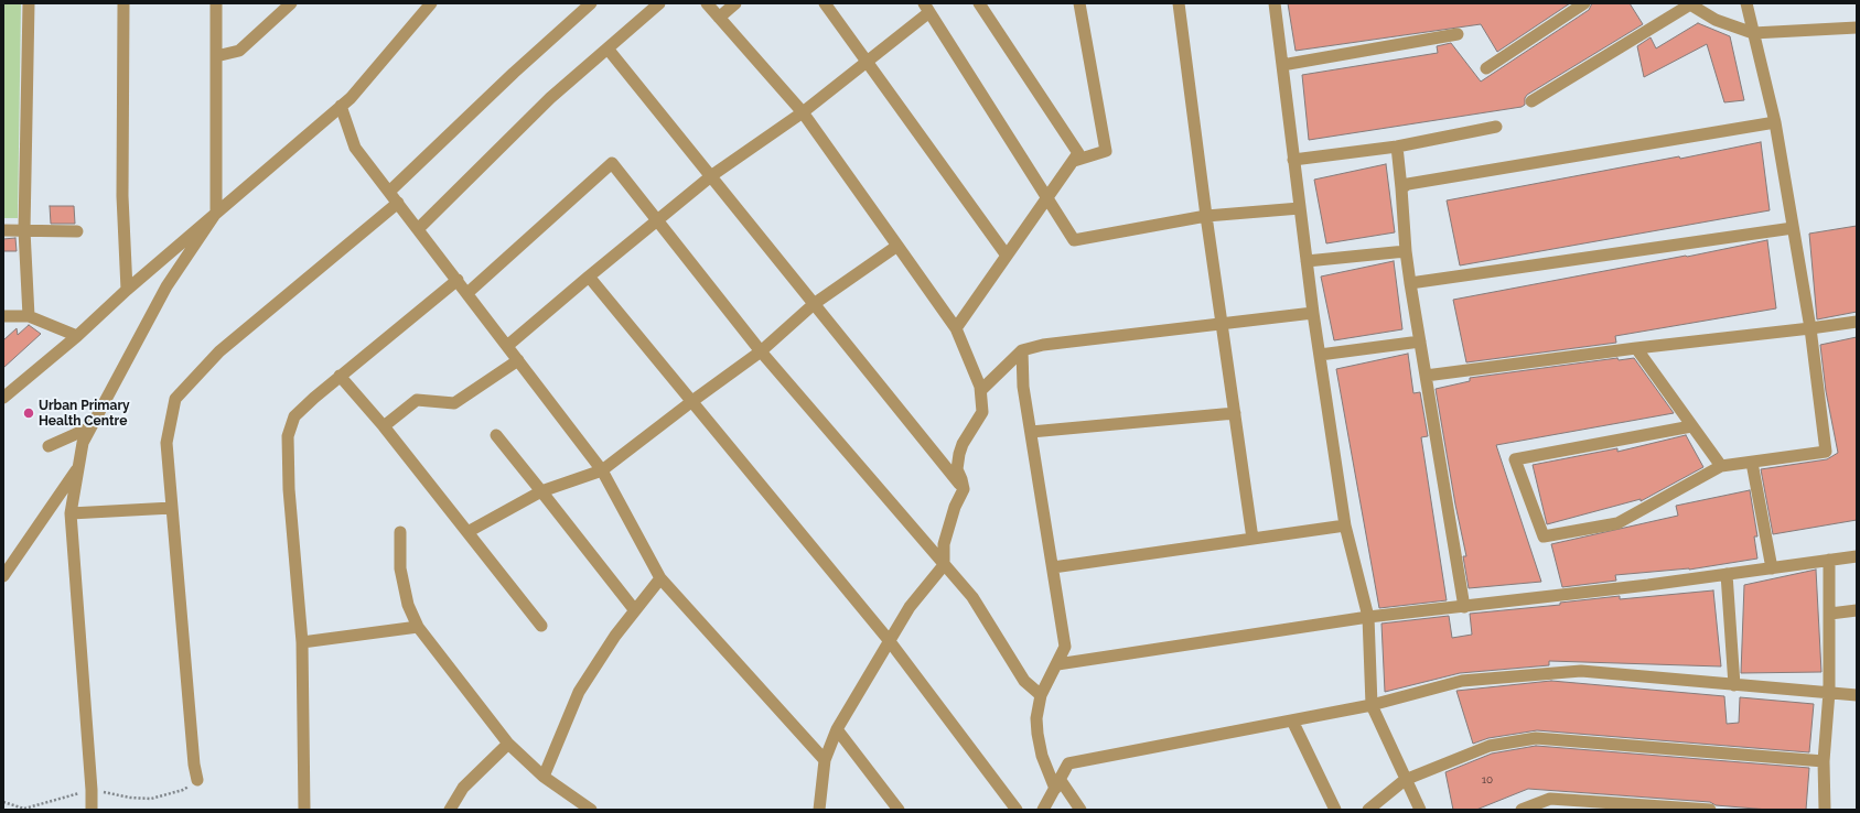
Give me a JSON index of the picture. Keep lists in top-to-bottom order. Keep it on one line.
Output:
{"places":["Urban Primary Health Centre"],"house_numbers":["10"]}
